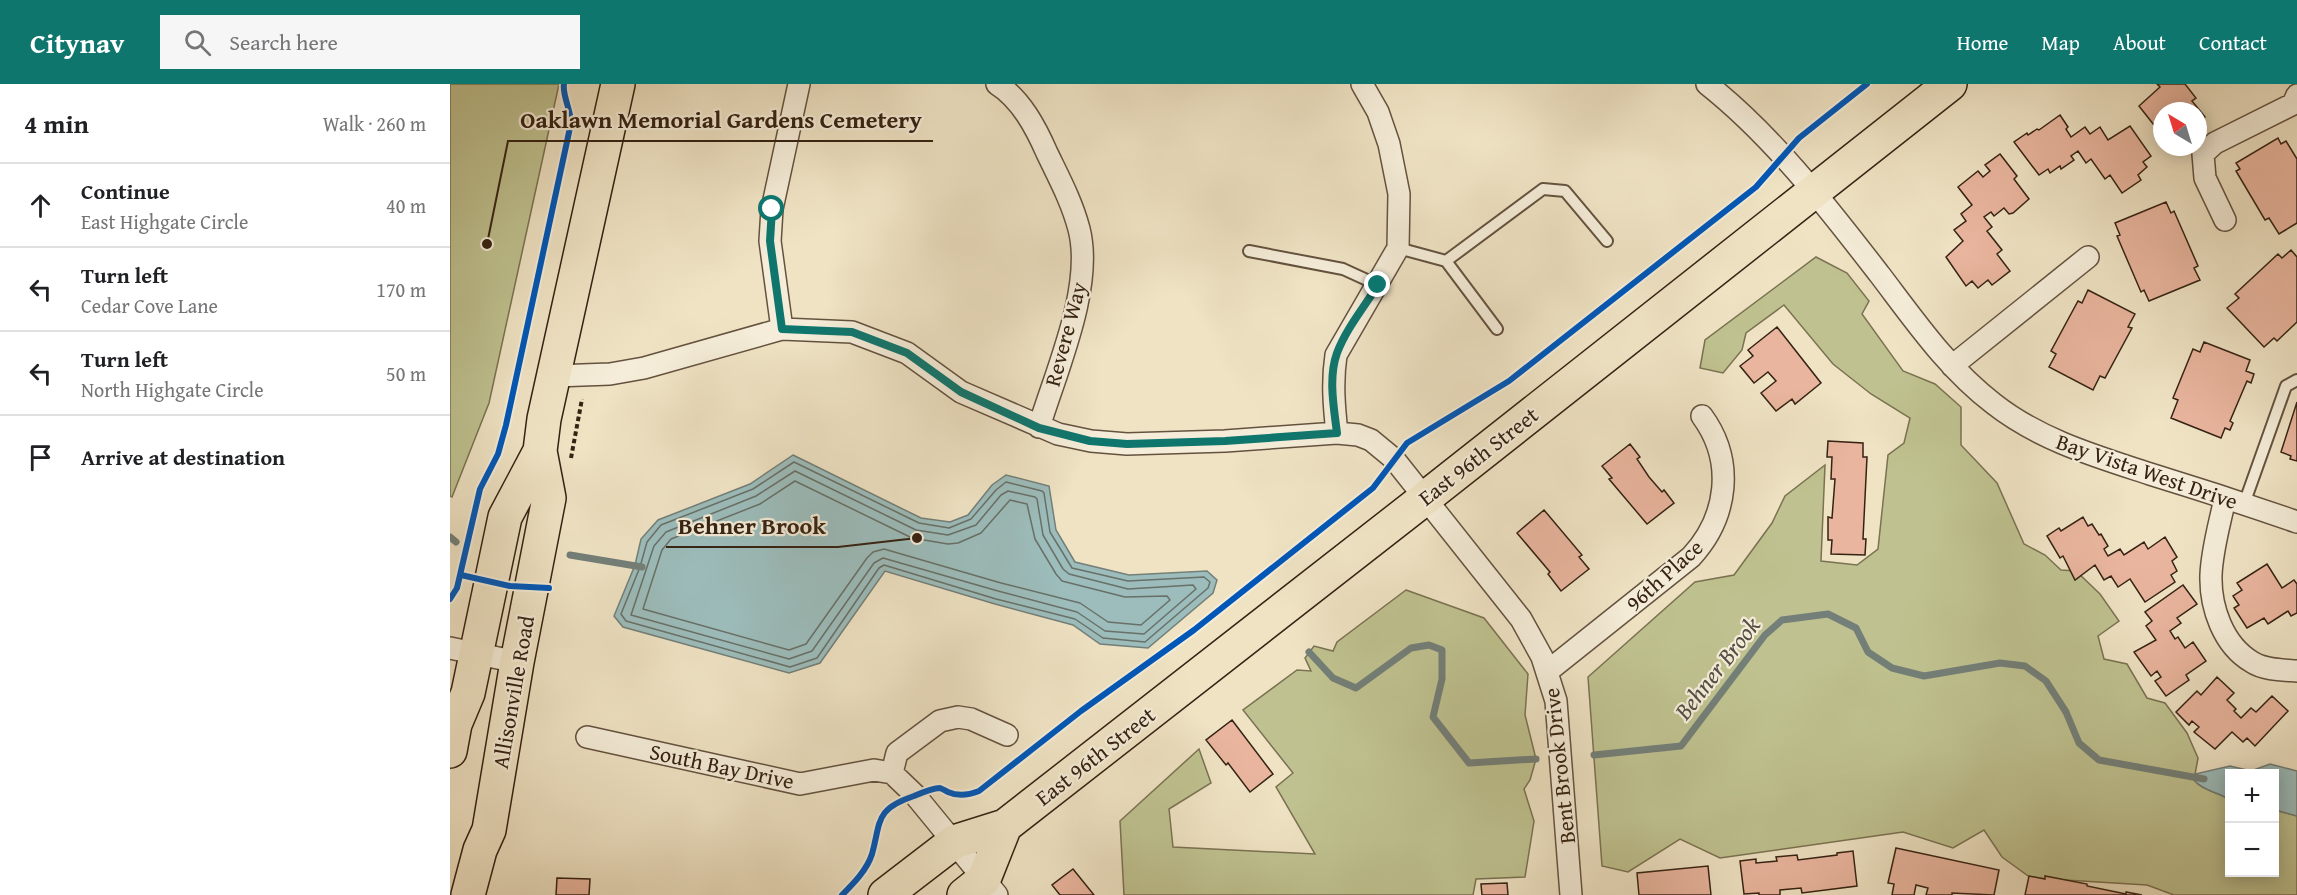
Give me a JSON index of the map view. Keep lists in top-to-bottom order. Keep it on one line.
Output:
{"streets":{"main road":["East 96th Street","Allisonville Road"],"street":["Revere Way","Bay Vista West Drive","96th Place","South Bay Drive","Bent Brook Drive"]},"crossings":[["Revere Way","Bent Brook Drive"],["East 96th Street","Bay Vista West Drive"],["East 96th Street","Bent Brook Drive"],["96th Place","Bent Brook Drive"],["Allisonville Road","Bent Brook Drive"]],"water":["Behner Brook"],"places":["Oaklawn Memorial Gardens Cemetery","Behner Brook"],"north":"top left","page":{"header":"Citynav","search":"Search here","nav":["Home","Map","About","Contact"],"heading":["4 min","Walk · 260 m"],"list":[["Continue","East Highgate Circle","40 m"],["Turn left","Cedar Cove Lane","170 m"],["Turn left","North Highgate Circle","50 m"],"Arrive at destination"],"map_buttons":["+","−"]}}
